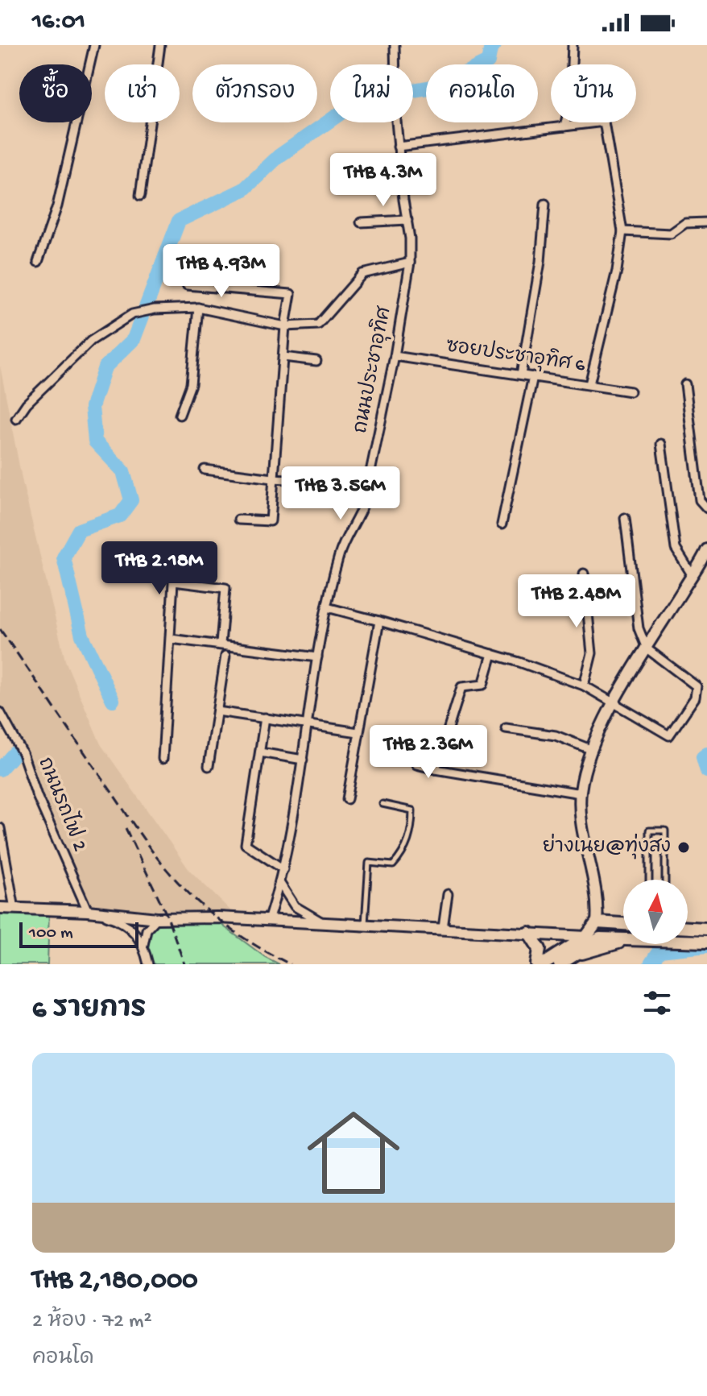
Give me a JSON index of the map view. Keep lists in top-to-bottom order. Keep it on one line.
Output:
{"streets":{"street":["ซอยประชาอุทิศ 6","ถนนประชาอุทิศ","ถนนรถไฟ 2"]},"crossings":[["ซอยประชาอุทิศ 6","ถนนประชาอุทิศ"]],"places":["ย่างเนย@ทุ่งสง"],"scale_bar":"100 m","north":"top","page":{"status":"16:01","chip":["ซื้อ","เช่า","ตัวกรอง","ใหม่","คอนโด","บ้าน"],"price":["THB 4.3M","THB 4.93M","THB 3.56M","THB 2.18M","THB 2.48M","THB 2.36M"],"scale":"100 m","heading":"6 รายการ","list":[{"name":"THB 2,180,000","note":"2 ห้อง · 72 m² · คอนโด"}]}}
